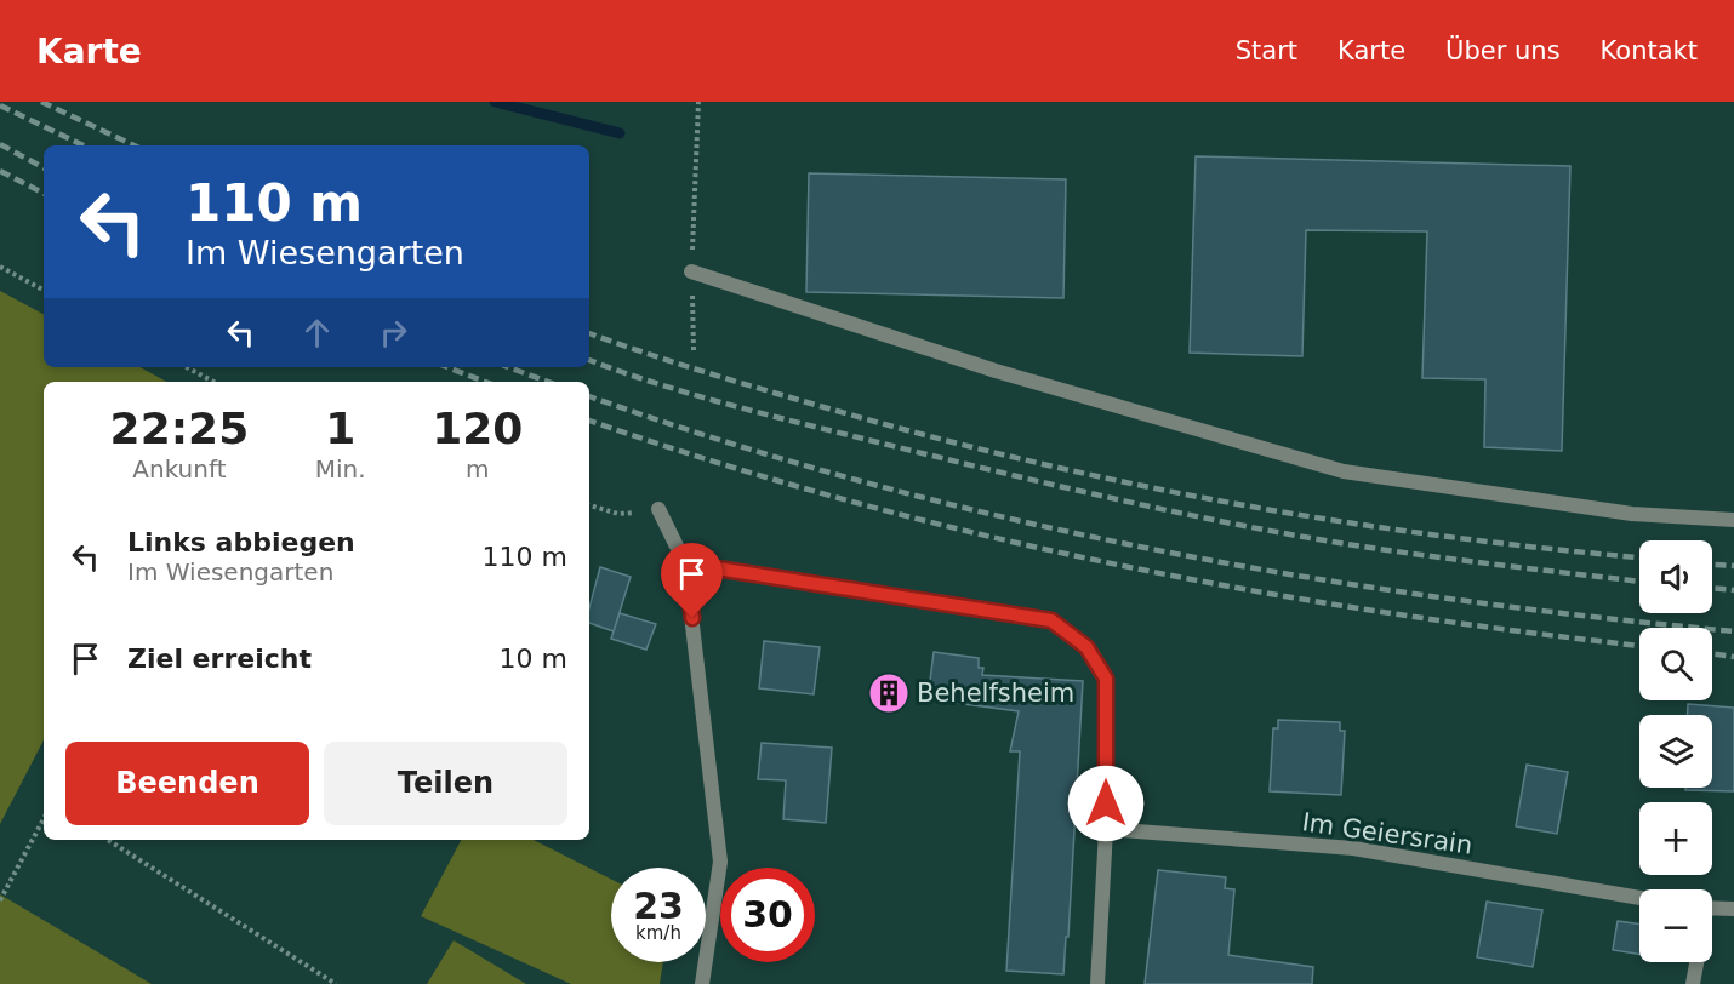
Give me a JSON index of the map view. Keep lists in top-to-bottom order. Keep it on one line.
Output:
{"streets":{"street":["Im Geiersrain"]},"places":{"building":["Behelfsheim"]},"page":{"header":"Karte","nav":["Start","Karte","Über uns","Kontakt"],"turn":["110 m","Im Wiesengarten"],"eta":["22:25","Ankunft","1","Min.","120","m"],"list":[{"name":"Links abbiegen","note":"Im Wiesengarten","value":"110 m"},{"name":"Ziel erreicht","value":"10 m"}],"map_buttons":["+","−"],"buttons":["Beenden","Teilen"],"speed":"23 km/h","limit":"30"}}
